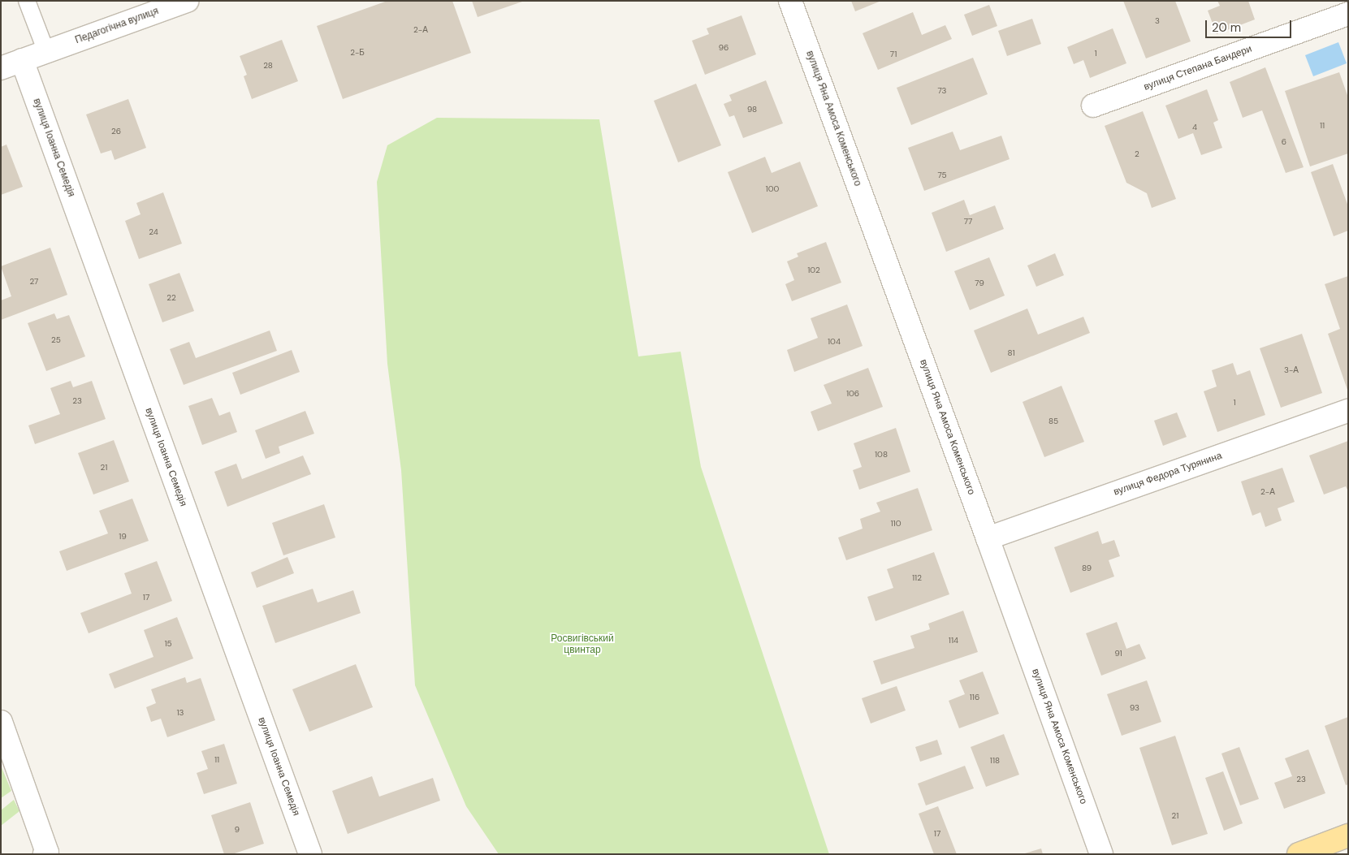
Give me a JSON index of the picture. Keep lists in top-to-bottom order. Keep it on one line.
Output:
{"streets":{"street":["Педагогічна вулиця","вулиця Степана Бандери","вулиця Яна Амоса Коменського","вулиця Іоанна Семедія","вулиця Федора Турянина"]},"crossings":[["Педагогічна вулиця","вулиця Іоанна Семедія"],["вулиця Яна Амоса Коменського","вулиця Федора Турянина"]],"parks":["Росвигівський цвинтар"],"house_numbers":["3","2-А","96","2-Б","1","71","28","73","98","11","4","26","6","2","75","100","77","24","102","27","79","22","25","104","81","3-А","106","23","1","85","108","21","2-А","110","19","89","112","17","114","15","91","116","93","13","11","118","23","21","9","17"],"scale_bar":"20 m"}
